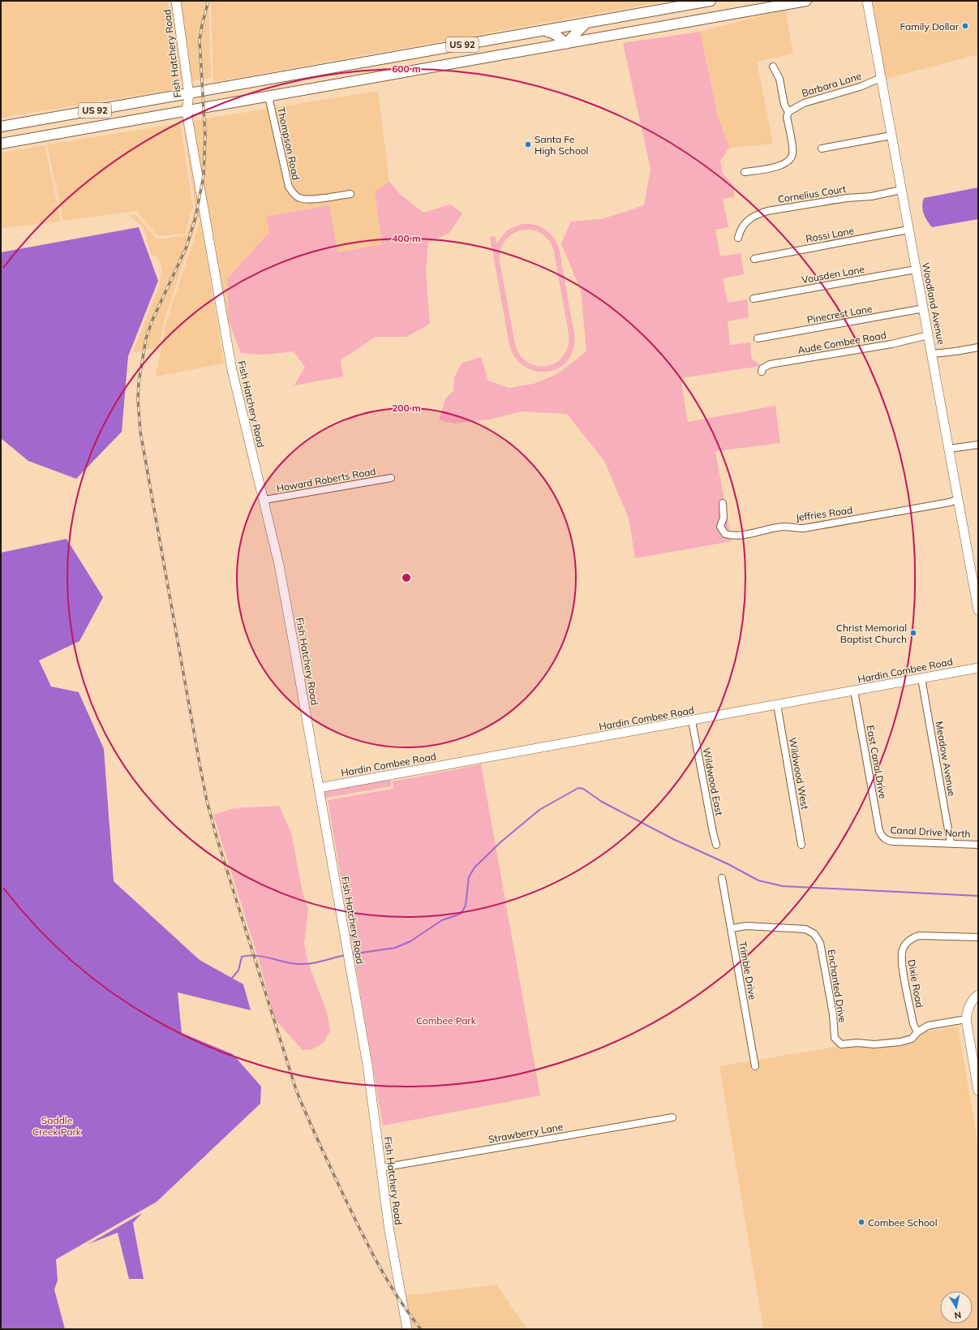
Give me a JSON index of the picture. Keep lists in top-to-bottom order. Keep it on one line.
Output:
{"streets":{"main road":["US 92"],"street":["Fish Hatchery Road","Barbara Lane","Thompson Road","Cornelius Court","Rossi Lane","Vousden Lane","Woodland Avenue","Pinecrest Lane","Aude Combee Road","Howard Roberts Road","Jeffries Road","Hardin Combee Road","Meadow Avenue","East Canal Drive","Wildwood West","Wildwood East","Canal Drive North","Trimble Drive","Dixie Road","Enchanted Drive","Strawberry Lane"]},"crossings":[["US 92","Fish Hatchery Road"],["US 92","Thompson Road"],["Fish Hatchery Road","Howard Roberts Road"],["Fish Hatchery Road","Hardin Combee Road"],["Fish Hatchery Road","Strawberry Lane"],["Barbara Lane","Woodland Avenue"],["Cornelius Court","Woodland Avenue"],["Rossi Lane","Woodland Avenue"],["Vousden Lane","Woodland Avenue"],["Woodland Avenue","Pinecrest Lane"],["Woodland Avenue","Aude Combee Road"],["Woodland Avenue","Jeffries Road"],["Hardin Combee Road","Meadow Avenue"],["Hardin Combee Road","East Canal Drive"],["Hardin Combee Road","Wildwood West"],["Hardin Combee Road","Wildwood East"],["Meadow Avenue","Canal Drive North"],["East Canal Drive","Canal Drive North"],["Trimble Drive","Enchanted Drive"],["Dixie Road","Enchanted Drive"]],"parks":["Combee Park","Saddle Creek Park"],"places":["Family Dollar","Santa Fe High School","Christ Memorial Baptist Church","Combee School"],"north":"bottom","rings":["600 m","400 m","200 m"]}
